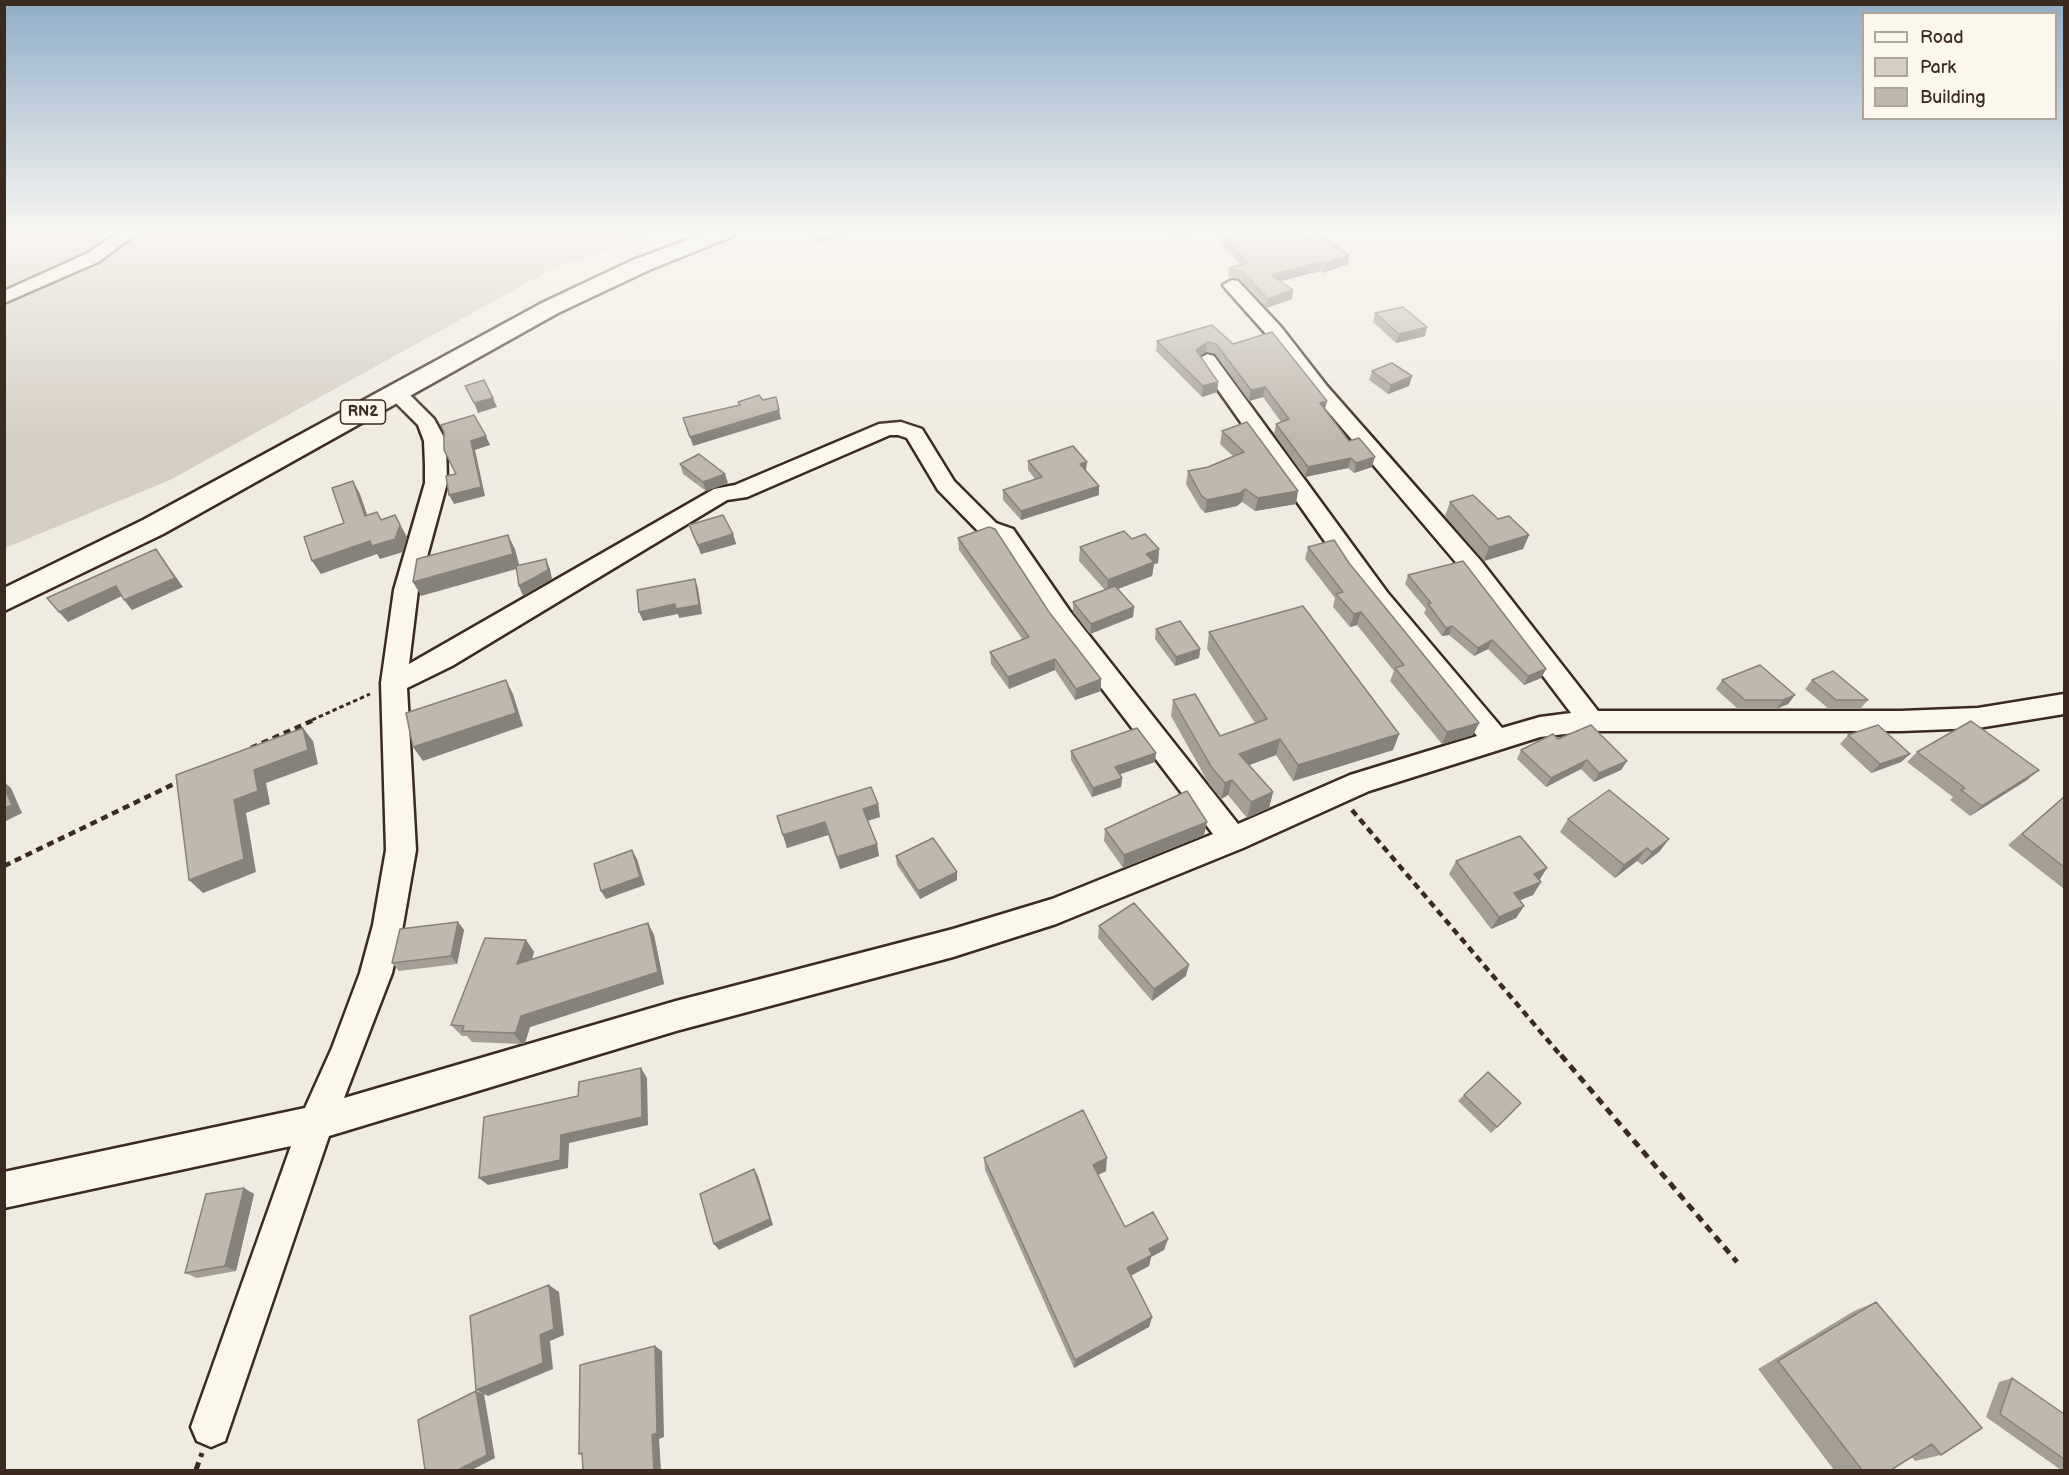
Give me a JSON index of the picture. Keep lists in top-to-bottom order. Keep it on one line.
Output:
{"streets":{"highway":["RN2"]},"legend":["Road","Park","Building"]}
